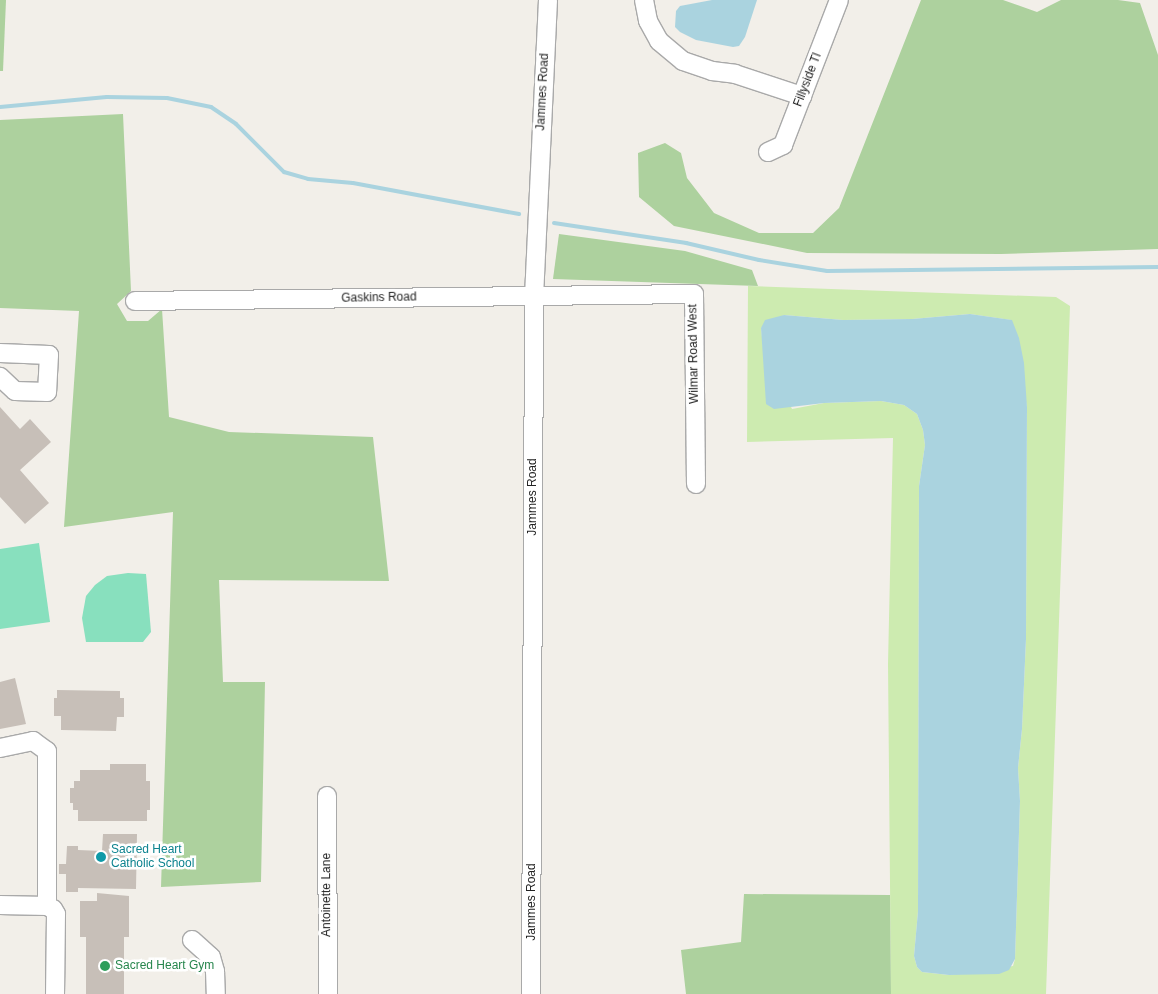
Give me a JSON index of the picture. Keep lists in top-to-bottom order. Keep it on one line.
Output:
{"streets":{"street":["Fillyside Tl","Jammes Road","Gaskins Road","Wilmar Road West","Antoinette Lane"]},"crossings":[["Jammes Road","Gaskins Road"],["Gaskins Road","Wilmar Road West"]],"places":["Sacred Heart Catholic School","Sacred Heart Gym"]}
